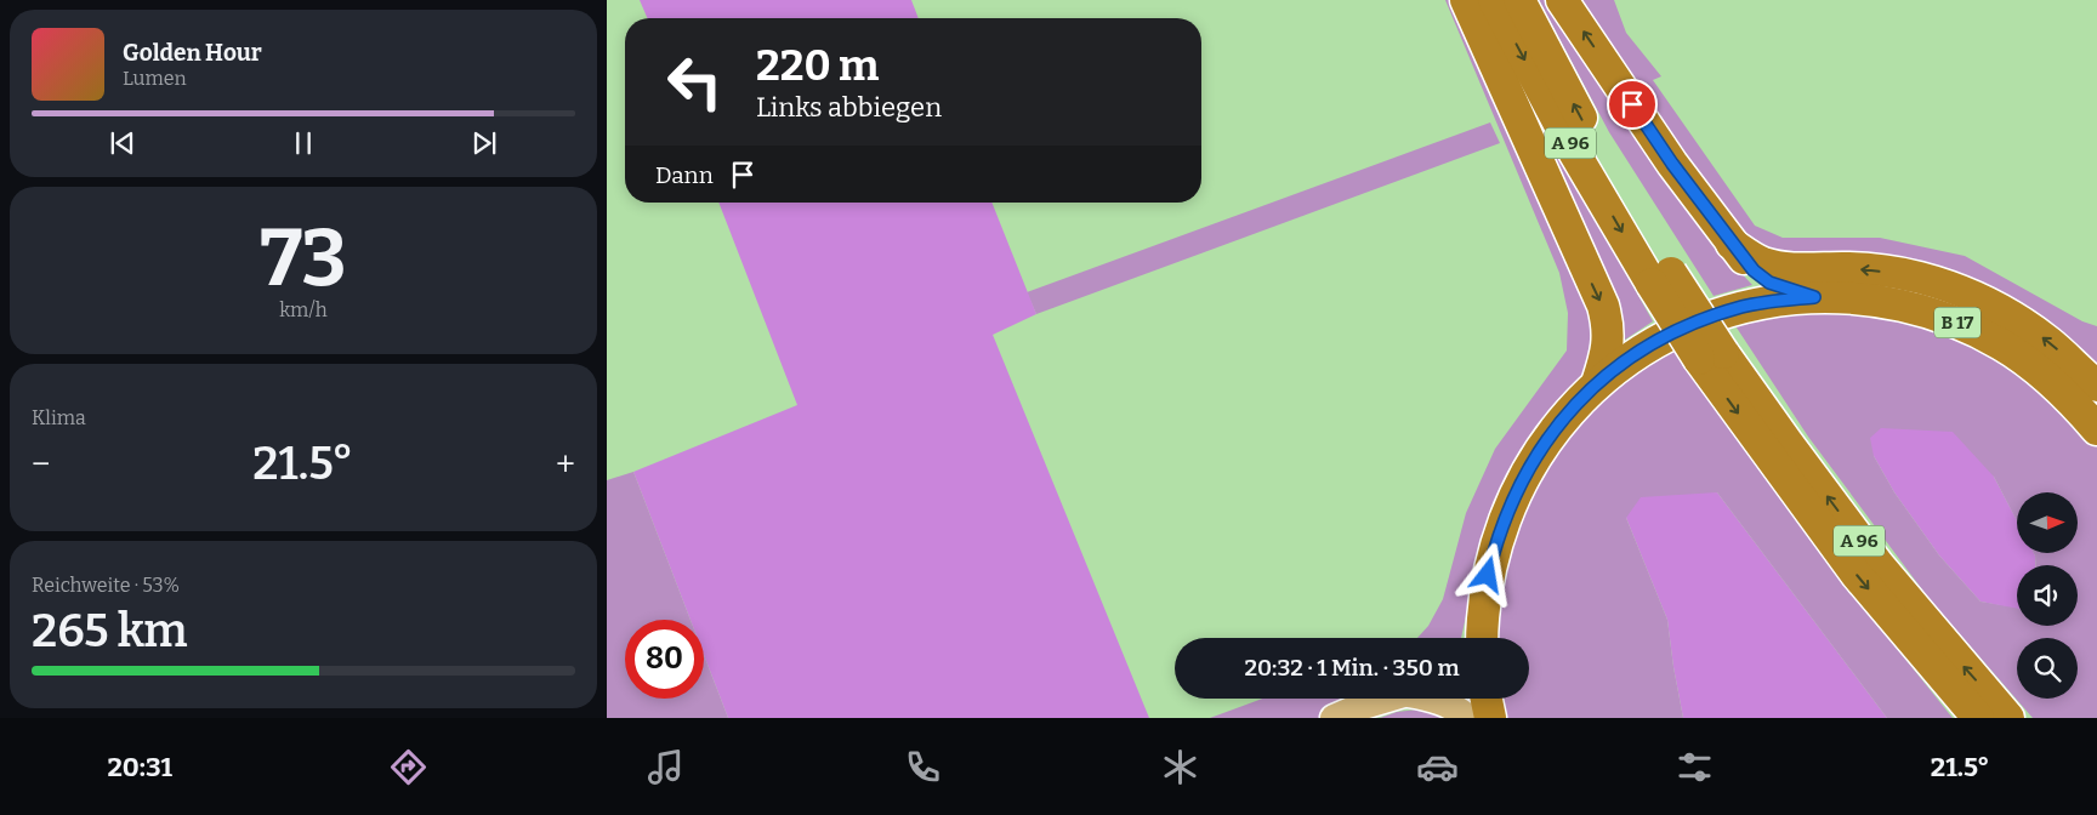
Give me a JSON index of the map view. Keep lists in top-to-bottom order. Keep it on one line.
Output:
{"streets":{"highway":["A 96","B 17"]},"north":"right","page":{"turn":["220 m","Links abbiegen"],"song":["Golden Hour","Lumen"],"then":"Dann","tile":[["73","km/h"],"Klima",["Reichweite · 53%","265 km"]],"heat":["−","21.5°","+"],"limit":"80","trip":"20:32 · 1 Min. · 350 m","tabs":["20:31","21.5°"]}}
